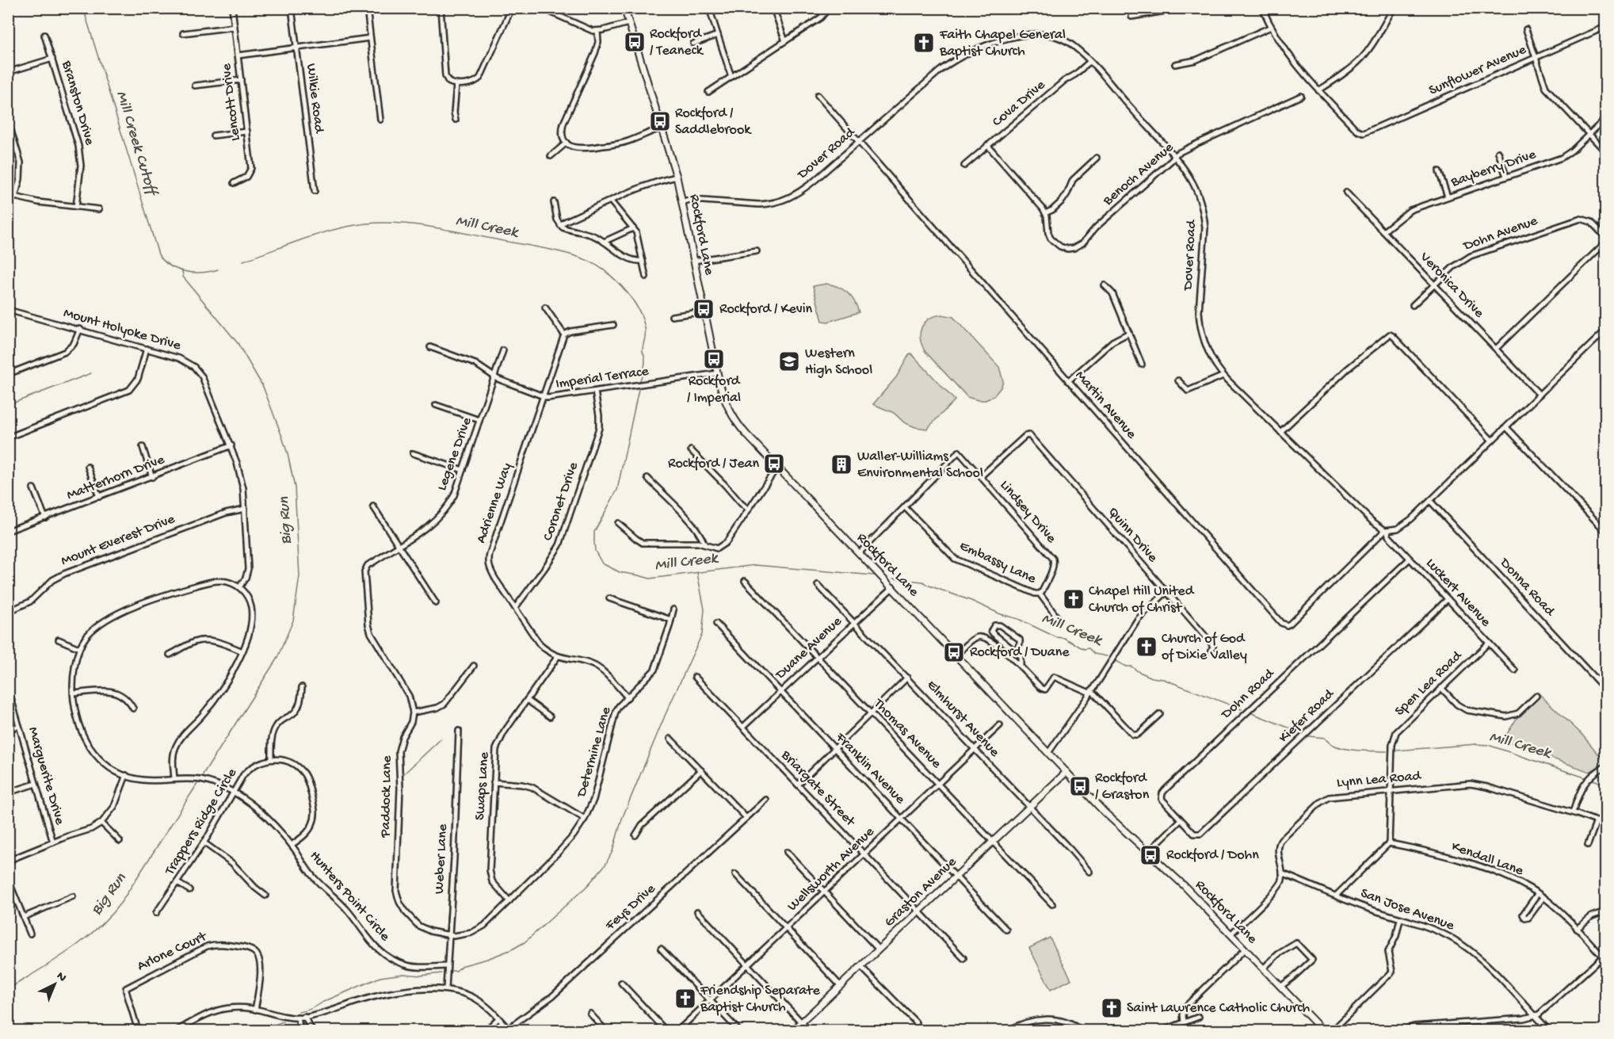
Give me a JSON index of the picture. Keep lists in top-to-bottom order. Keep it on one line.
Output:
{"streets":{"main road":["Rockford Lane","Graston Avenue"],"street":["Sunflower Avenue","Wilkie Road","Lencott Drive","Branston Drive","Cova Drive","Dover Road","Bayberry Drive","Benoch Avenue","Dohn Avenue","Veronica Drive","Mount Holyoke Drive","Imperial Terrace","Martin Avenue","Legene Drive","Matterhorn Drive","Coronet Drive","Adrienne Way","Lindsey Drive","Quinn Drive","Mount Everest Drive","Embassy Lane","Donna Road","Luckert Avenue","Duane Avenue","Spen Lea Road","Dohn Road","Kiefer Road","Elmhurst Avenue","Thomas Avenue","Determine Lane","Franklin Avenue","Marguerite Drive","Lynn Lea Road","Swaps Lane","Briargate Street","Paddock Lane","Trappers Ridge Circle","Weber Lane","Kendall Lane","Wellsworth Avenue","Hunters Point Circle","Feys Drive","San Jose Avenue","Arlone Court"]},"crossings":[["Cova Drive","Dover Road"],["Dover Road","Benoch Avenue"],["Dover Road","Rockford Lane"],["Dover Road","Martin Avenue"],["Dover Road","Luckert Avenue"],["Bayberry Drive","Veronica Drive"],["Dohn Avenue","Veronica Drive"],["Rockford Lane","Imperial Terrace"],["Rockford Lane","Duane Avenue"],["Rockford Lane","Graston Avenue"],["Mount Holyoke Drive","Matterhorn Drive"],["Mount Holyoke Drive","Mount Everest Drive"],["Mount Holyoke Drive","Hunters Point Circle"],["Imperial Terrace","Legene Drive"],["Imperial Terrace","Coronet Drive"],["Imperial Terrace","Adrienne Way"],["Martin Avenue","Luckert Avenue"],["Coronet Drive","Adrienne Way"],["Adrienne Way","Determine Lane"],["Adrienne Way","Swaps Lane"],["Lindsey Drive","Quinn Drive"],["Lindsey Drive","Embassy Lane"],["Luckert Avenue","Spen Lea Road"],["Luckert Avenue","Dohn Road"],["Luckert Avenue","Kiefer Road"],["Duane Avenue","Elmhurst Avenue"],["Duane Avenue","Thomas Avenue"],["Duane Avenue","Franklin Avenue"],["Duane Avenue","Briargate Street"],["Spen Lea Road","Lynn Lea Road"],["Spen Lea Road","Kendall Lane"],["Dohn Road","Kiefer Road"],["Elmhurst Avenue","Wellsworth Avenue"],["Elmhurst Avenue","Graston Avenue"],["Thomas Avenue","Wellsworth Avenue"],["Thomas Avenue","Graston Avenue"],["Determine Lane","Swaps Lane"],["Determine Lane","Paddock Lane"],["Determine Lane","Weber Lane"],["Franklin Avenue","Wellsworth Avenue"],["Franklin Avenue","Graston Avenue"],["Lynn Lea Road","San Jose Avenue"],["Briargate Street","Wellsworth Avenue"],["Briargate Street","Graston Avenue"],["Paddock Lane","Weber Lane"],["Trappers Ridge Circle","Hunters Point Circle"],["Weber Lane","Hunters Point Circle"]],"water":["Mill Creek Cutoff","Mill Creek","Big Run"],"places":{"bus stop":["Rockford / Teaneck","Rockford / Saddlebrook","Rockford / Kevin","Rockford / Imperial","Rockford / Jean","Rockford / Duane","Rockford / Graston","Rockford / Dohn"],"church":["Faith Chapel General Baptist Church","Chapel Hill United Church of Christ","Church of God of Dixie Valley","Friendship Separate Baptist Church","Saint Lawrence Catholic Church"],"school or university":["Western High School"],"building":["Waller-Williams Environmental School"]},"north":"top right"}
